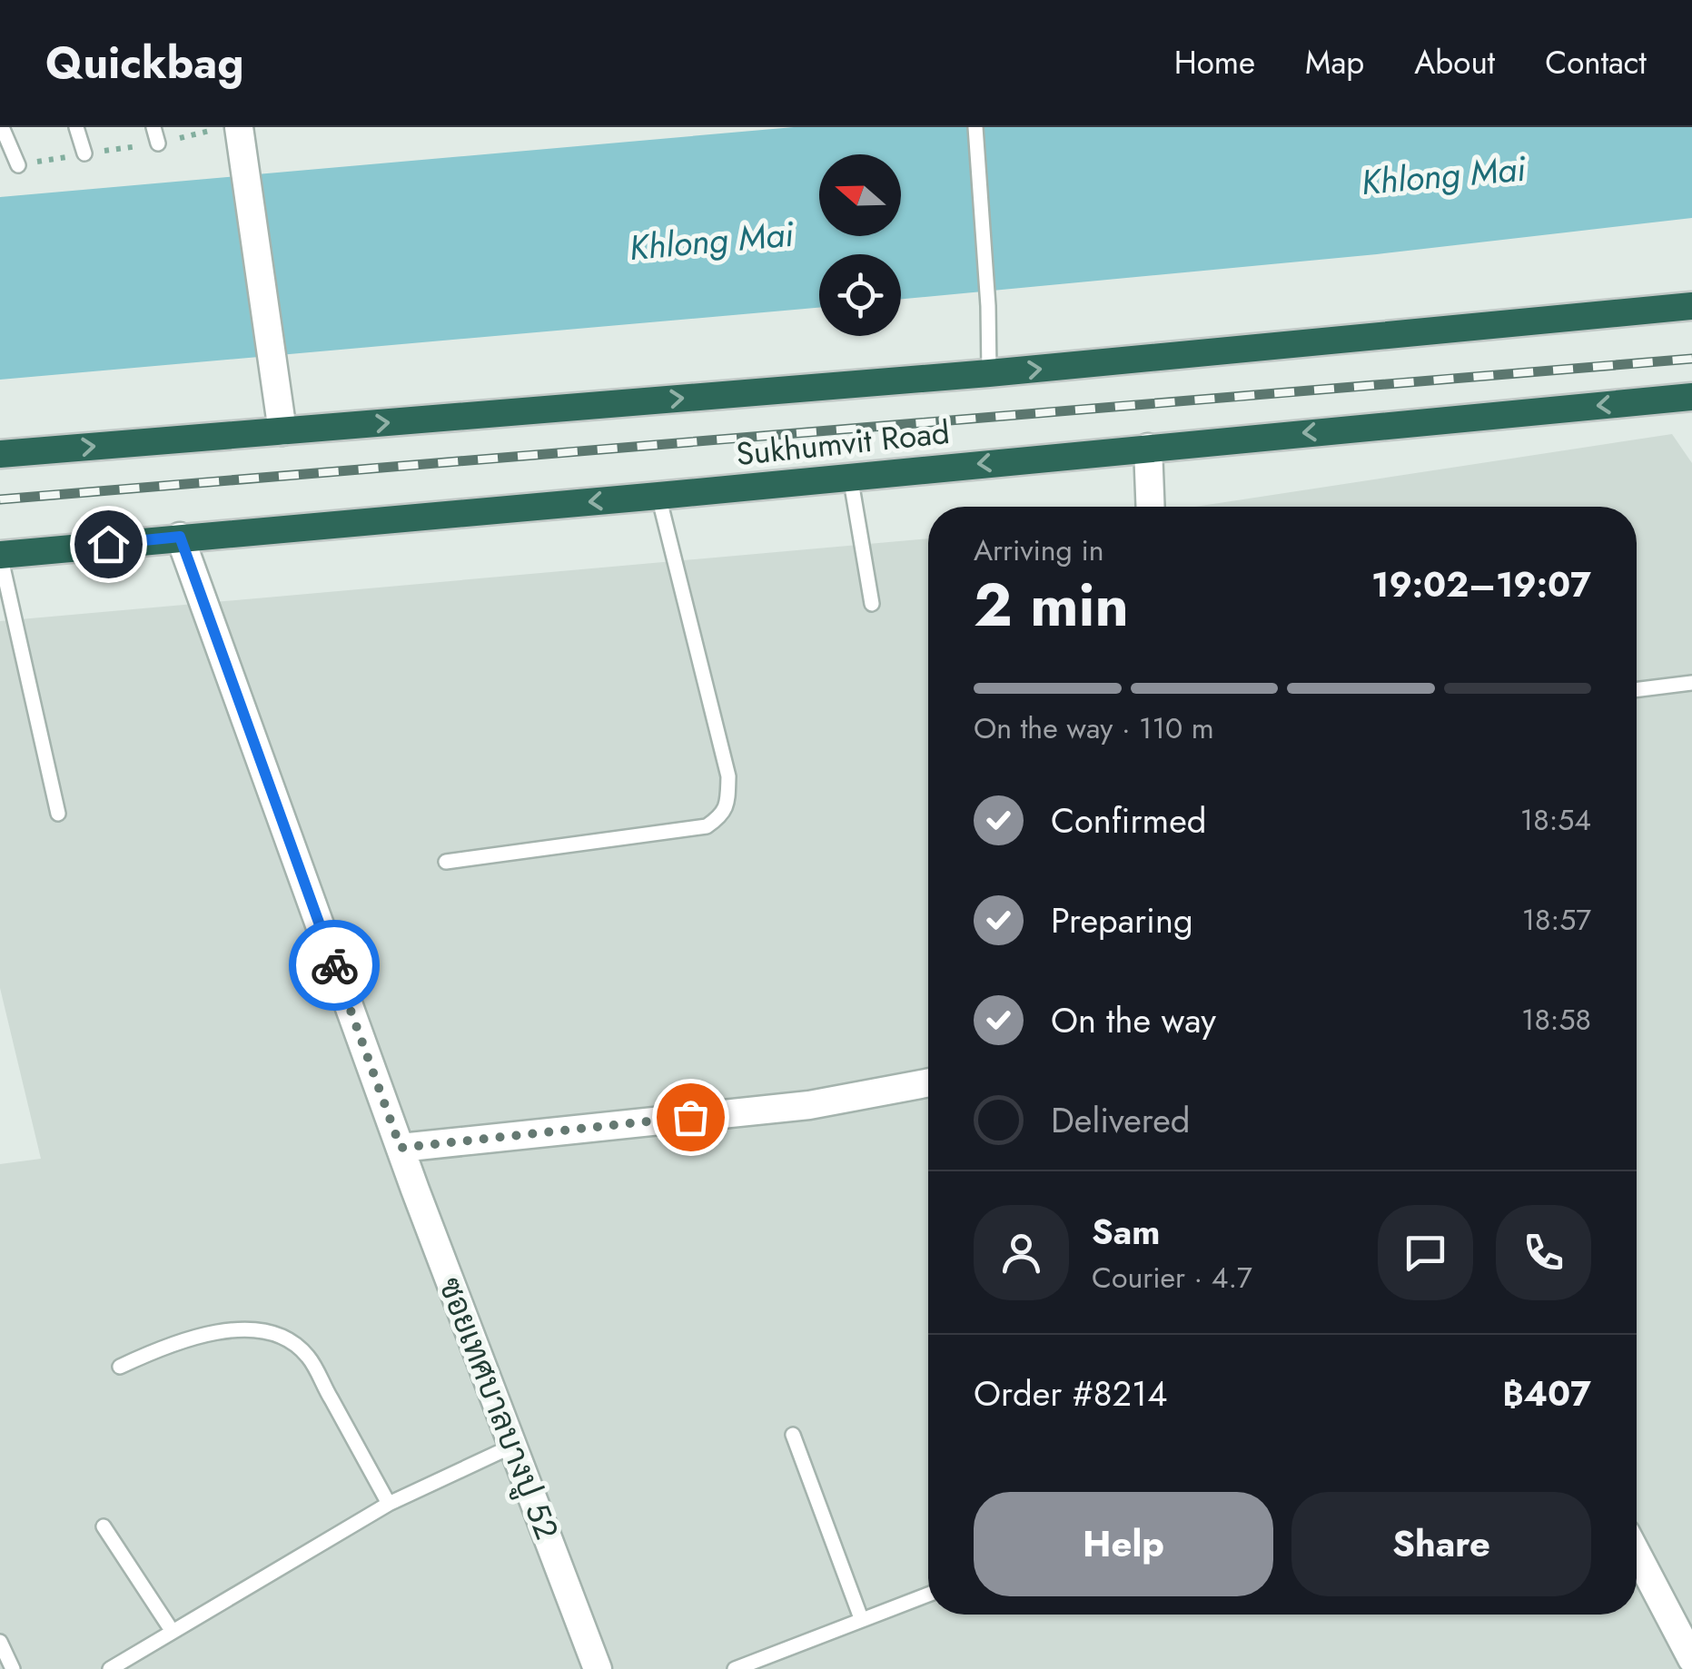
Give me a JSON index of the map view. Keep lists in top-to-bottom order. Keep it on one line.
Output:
{"streets":{"highway":["Sukhumvit Road"],"street":["ซอยเทศบาลบางปู 52"]},"crossings":[["Sukhumvit Road","ซอยเทศบาลบางปู 52"]],"water":["Khlong Mai"],"north":"left","page":{"header":"Quickbag","nav":["Home","Map","About","Contact"],"heading":["2 min","Arriving in","19:02–19:07"],"panel":["Sam","Courier · 4.7","Order #8214","฿407"],"bar":"On the way · 110 m","list":[["Confirmed","18:54"],["Preparing","18:57"],["On the way","18:58"],"Delivered"],"buttons":["Help","Share"]}}
